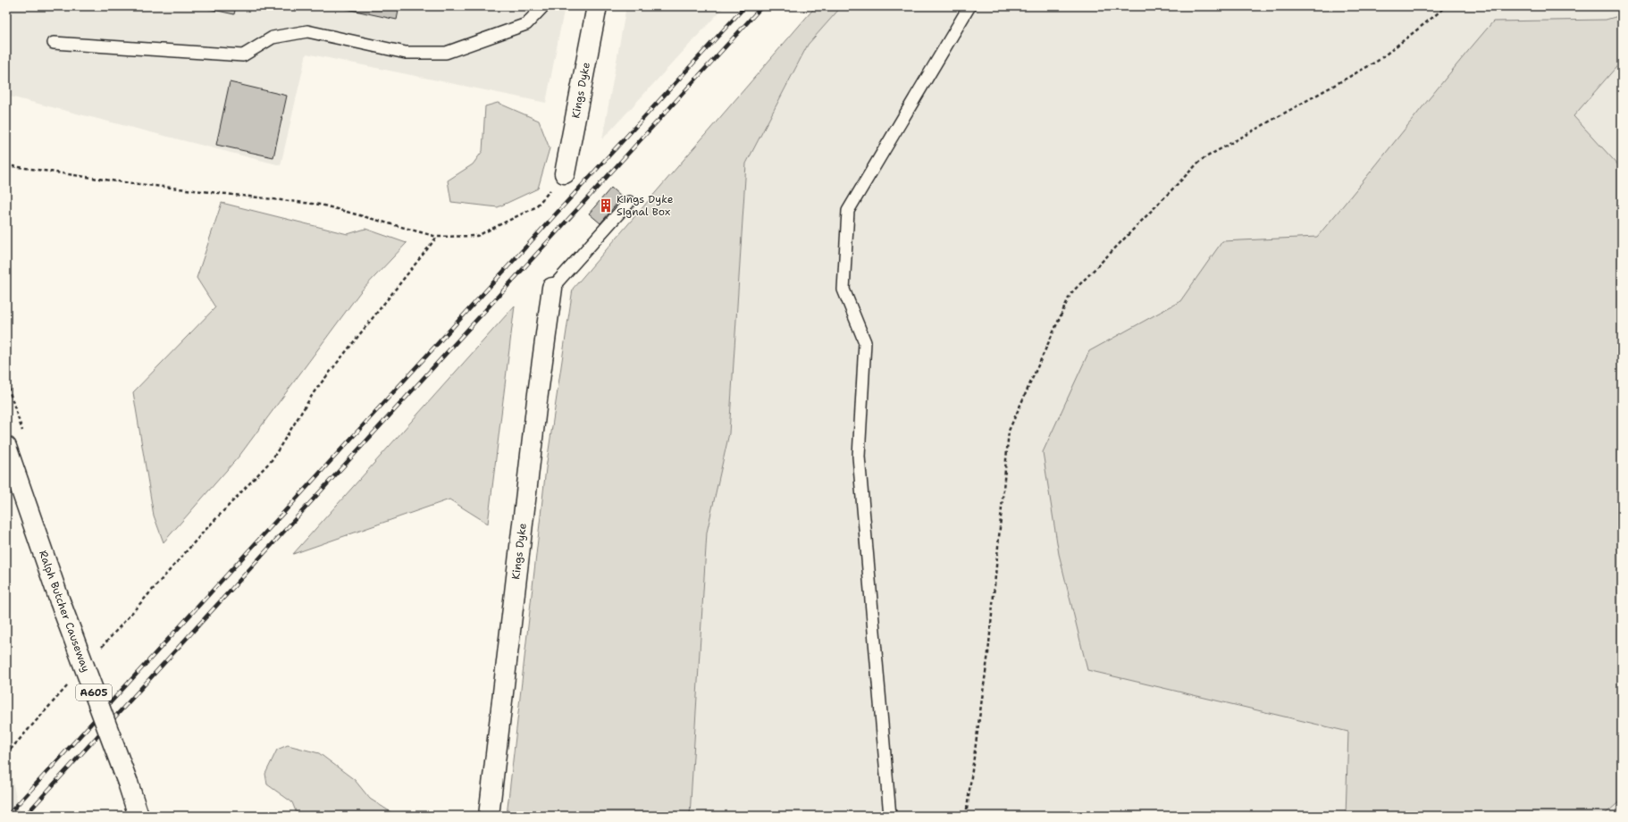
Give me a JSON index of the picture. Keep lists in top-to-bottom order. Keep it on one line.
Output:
{"streets":{"street":["Kings Dyke","Ralph Butcher Causeway","A605"]},"places":{"building":["Kings Dyke Signal Box"]}}
